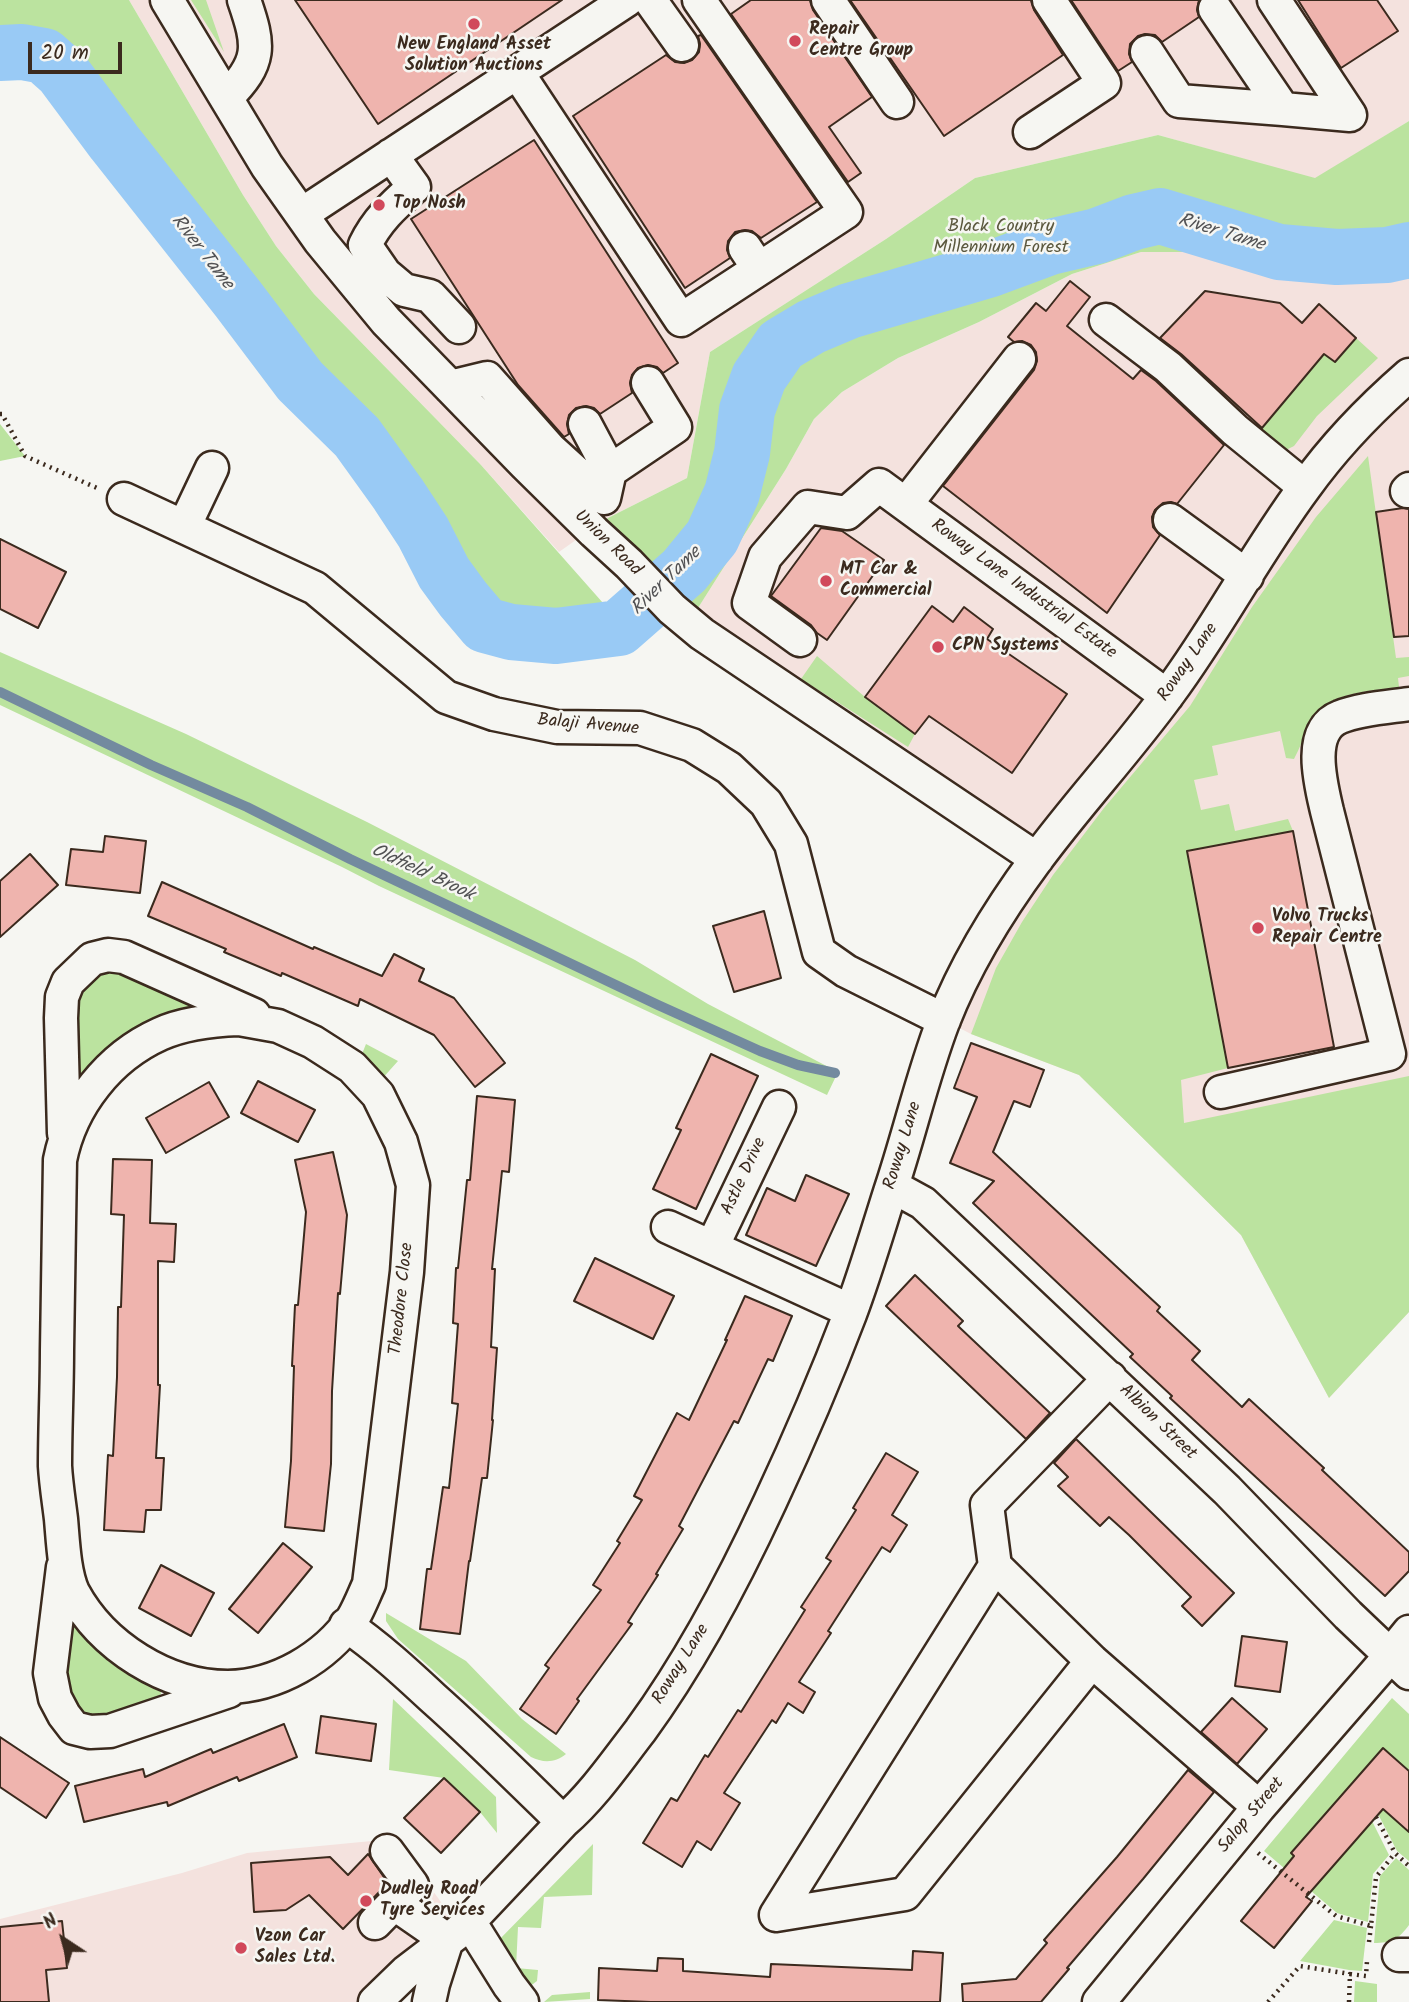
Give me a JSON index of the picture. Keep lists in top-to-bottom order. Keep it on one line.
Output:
{"streets":{"street":["Union Road","Roway Lane Industrial Estate","Roway Lane","Balaji Avenue","Astle Drive","Theodore Close","Albion Street","Salop Street"]},"crossings":[["Union Road","Roway Lane"],["Roway Lane Industrial Estate","Roway Lane"],["Roway Lane","Balaji Avenue"],["Roway Lane","Albion Street"],["Albion Street","Salop Street"]],"water":["River Tame","Oldfield Brook"],"parks":["Black Country Millennium Forest"],"places":["New England Asset Solution Auctions","Repair Centre Group","Top Nosh","MT Car & Commercial","CPN Systems","Volvo Trucks Repair Centre","Dudley Road Tyre Services","Vzon Car Sales Ltd."],"scale_bar":"20 m","north":"top left"}
